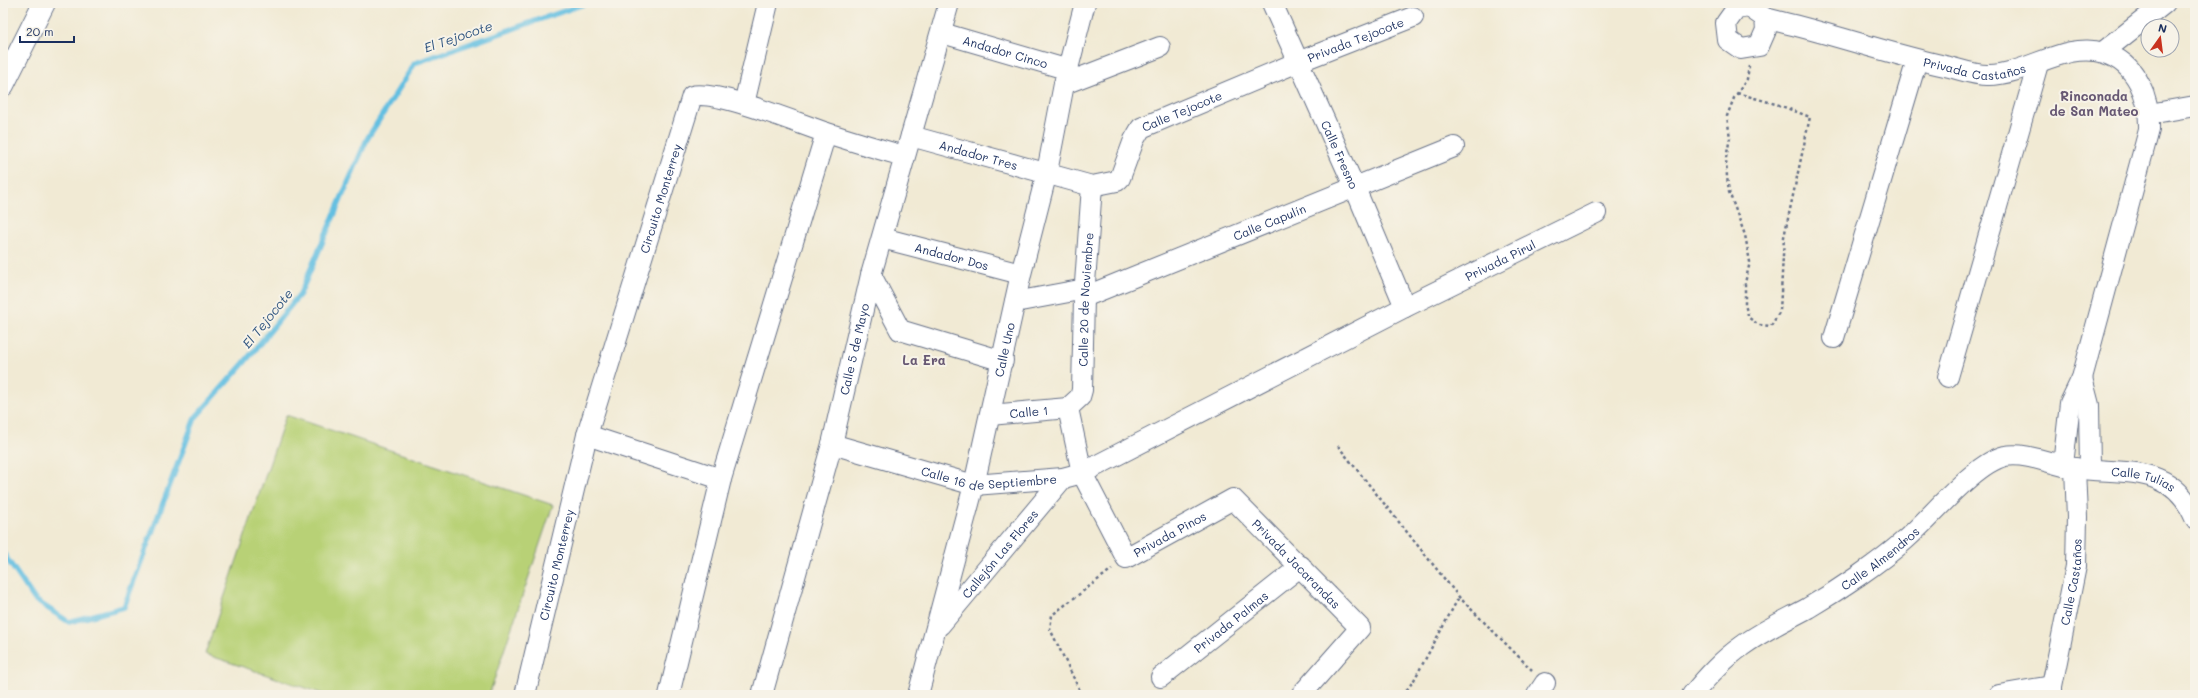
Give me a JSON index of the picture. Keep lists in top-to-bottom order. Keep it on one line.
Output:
{"streets":{"street":["Privada Tejocote","Andador Cinco","Privada Castaños","Calle Tejocote","Andador Tres","Calle Fresno","Circuito Monterrey","Calle Capulín","Andador Dos","Privada Pirul","Calle 20 de Noviembre","Calle 5 de Mayo","Calle Uno","Calle 1","Calle 16 de Septiembre","Calle Tulias","Privada Pinos","Callejón Las Flores","Calle Almendros","Privada Jacarandas","Calle Castaños","Privada Palmas"]},"crossings":[["Privada Tejocote","Calle Tejocote"],["Privada Tejocote","Calle Fresno"],["Andador Cinco","Calle 5 de Mayo"],["Andador Cinco","Calle Uno"],["Privada Castaños","Calle Tulias"],["Privada Castaños","Calle Almendros"],["Privada Castaños","Calle Castaños"],["Calle Tejocote","Andador Tres"],["Calle Tejocote","Calle Fresno"],["Calle Tejocote","Calle 20 de Noviembre"],["Calle Tejocote","Calle Uno"],["Andador Tres","Calle 5 de Mayo"],["Andador Tres","Calle Uno"],["Calle Fresno","Calle Capulín"],["Calle Fresno","Privada Pirul"],["Circuito Monterrey","Calle 5 de Mayo"],["Calle Capulín","Calle 20 de Noviembre"],["Calle Capulín","Calle Uno"],["Andador Dos","Calle 5 de Mayo"],["Andador Dos","Calle Uno"],["Calle 20 de Noviembre","Calle 1"],["Calle 5 de Mayo","Calle 16 de Septiembre"],["Calle Uno","Calle 1"],["Calle Uno","Calle 16 de Septiembre"],["Calle Uno","Callejón Las Flores"],["Calle 16 de Septiembre","Privada Pinos"],["Calle 16 de Septiembre","Callejón Las Flores"],["Calle Tulias","Calle Almendros"],["Calle Tulias","Calle Castaños"],["Privada Pinos","Callejón Las Flores"],["Privada Pinos","Privada Jacarandas"],["Calle Almendros","Calle Castaños"],["Privada Jacarandas","Privada Palmas"]],"districts":["Rinconada de San Mateo","La Era"],"water":["El Tejocote"],"scale_bar":"20 m","north":"top"}
